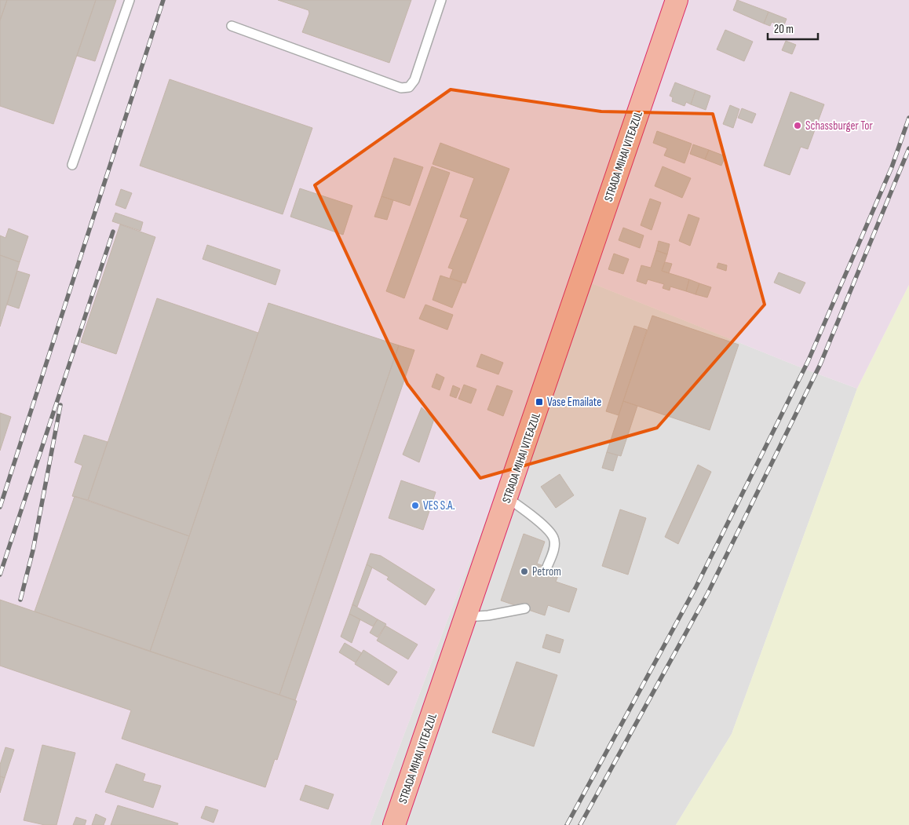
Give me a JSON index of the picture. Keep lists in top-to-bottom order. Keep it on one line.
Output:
{"streets":{"highway":["STRADA MIHAI VITEAZUL"]},"places":{"other":["Schassburger Tor","VES S.A.","Petrom"],"transit":["Vase Emailate"]},"scale_bar":"20 m"}
